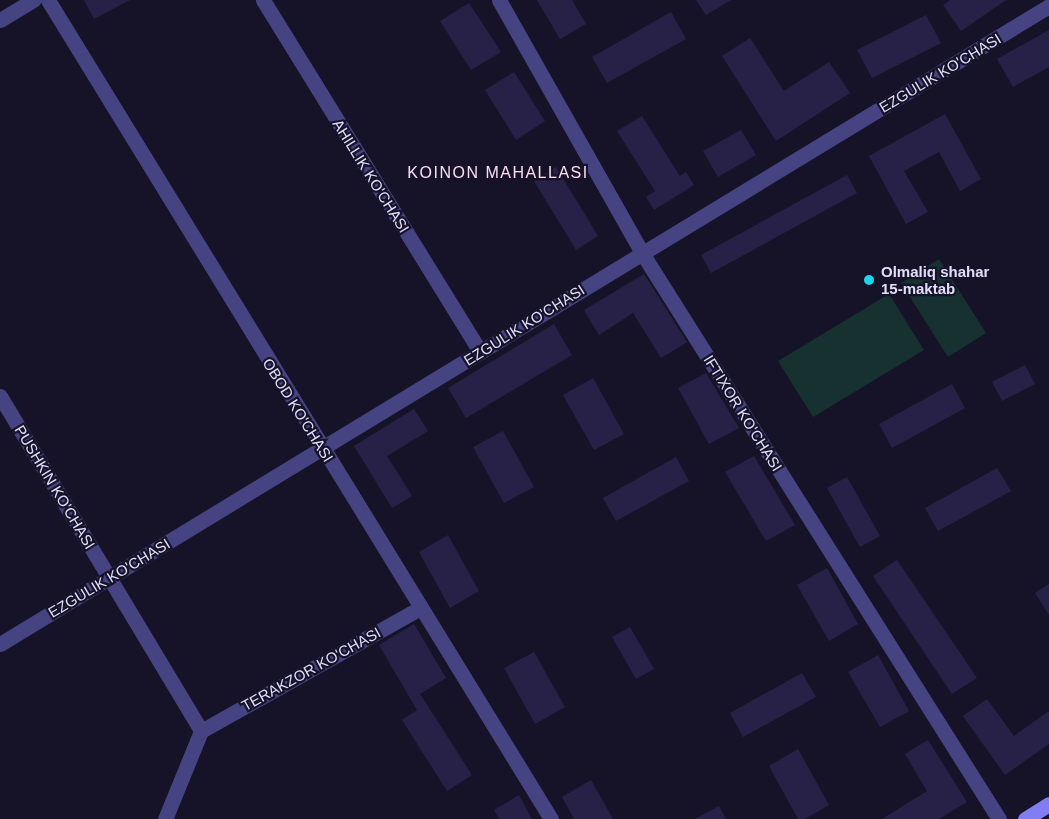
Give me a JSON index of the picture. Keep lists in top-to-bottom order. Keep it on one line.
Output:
{"streets":{"street":["EZGULIK KO'CHASI","AHILLIK KO'CHASI","OBOD KO'CHASI","IFTIXOR KO'CHASI","PUSHKIN KO'CHASI","TERAKZOR KO'CHASI"]},"crossings":[["EZGULIK KO'CHASI","AHILLIK KO'CHASI"],["EZGULIK KO'CHASI","OBOD KO'CHASI"],["EZGULIK KO'CHASI","IFTIXOR KO'CHASI"],["EZGULIK KO'CHASI","PUSHKIN KO'CHASI"],["OBOD KO'CHASI","TERAKZOR KO'CHASI"]],"districts":["KOINON MAHALLASI"],"places":["Olmaliq shahar 15-maktab"]}
